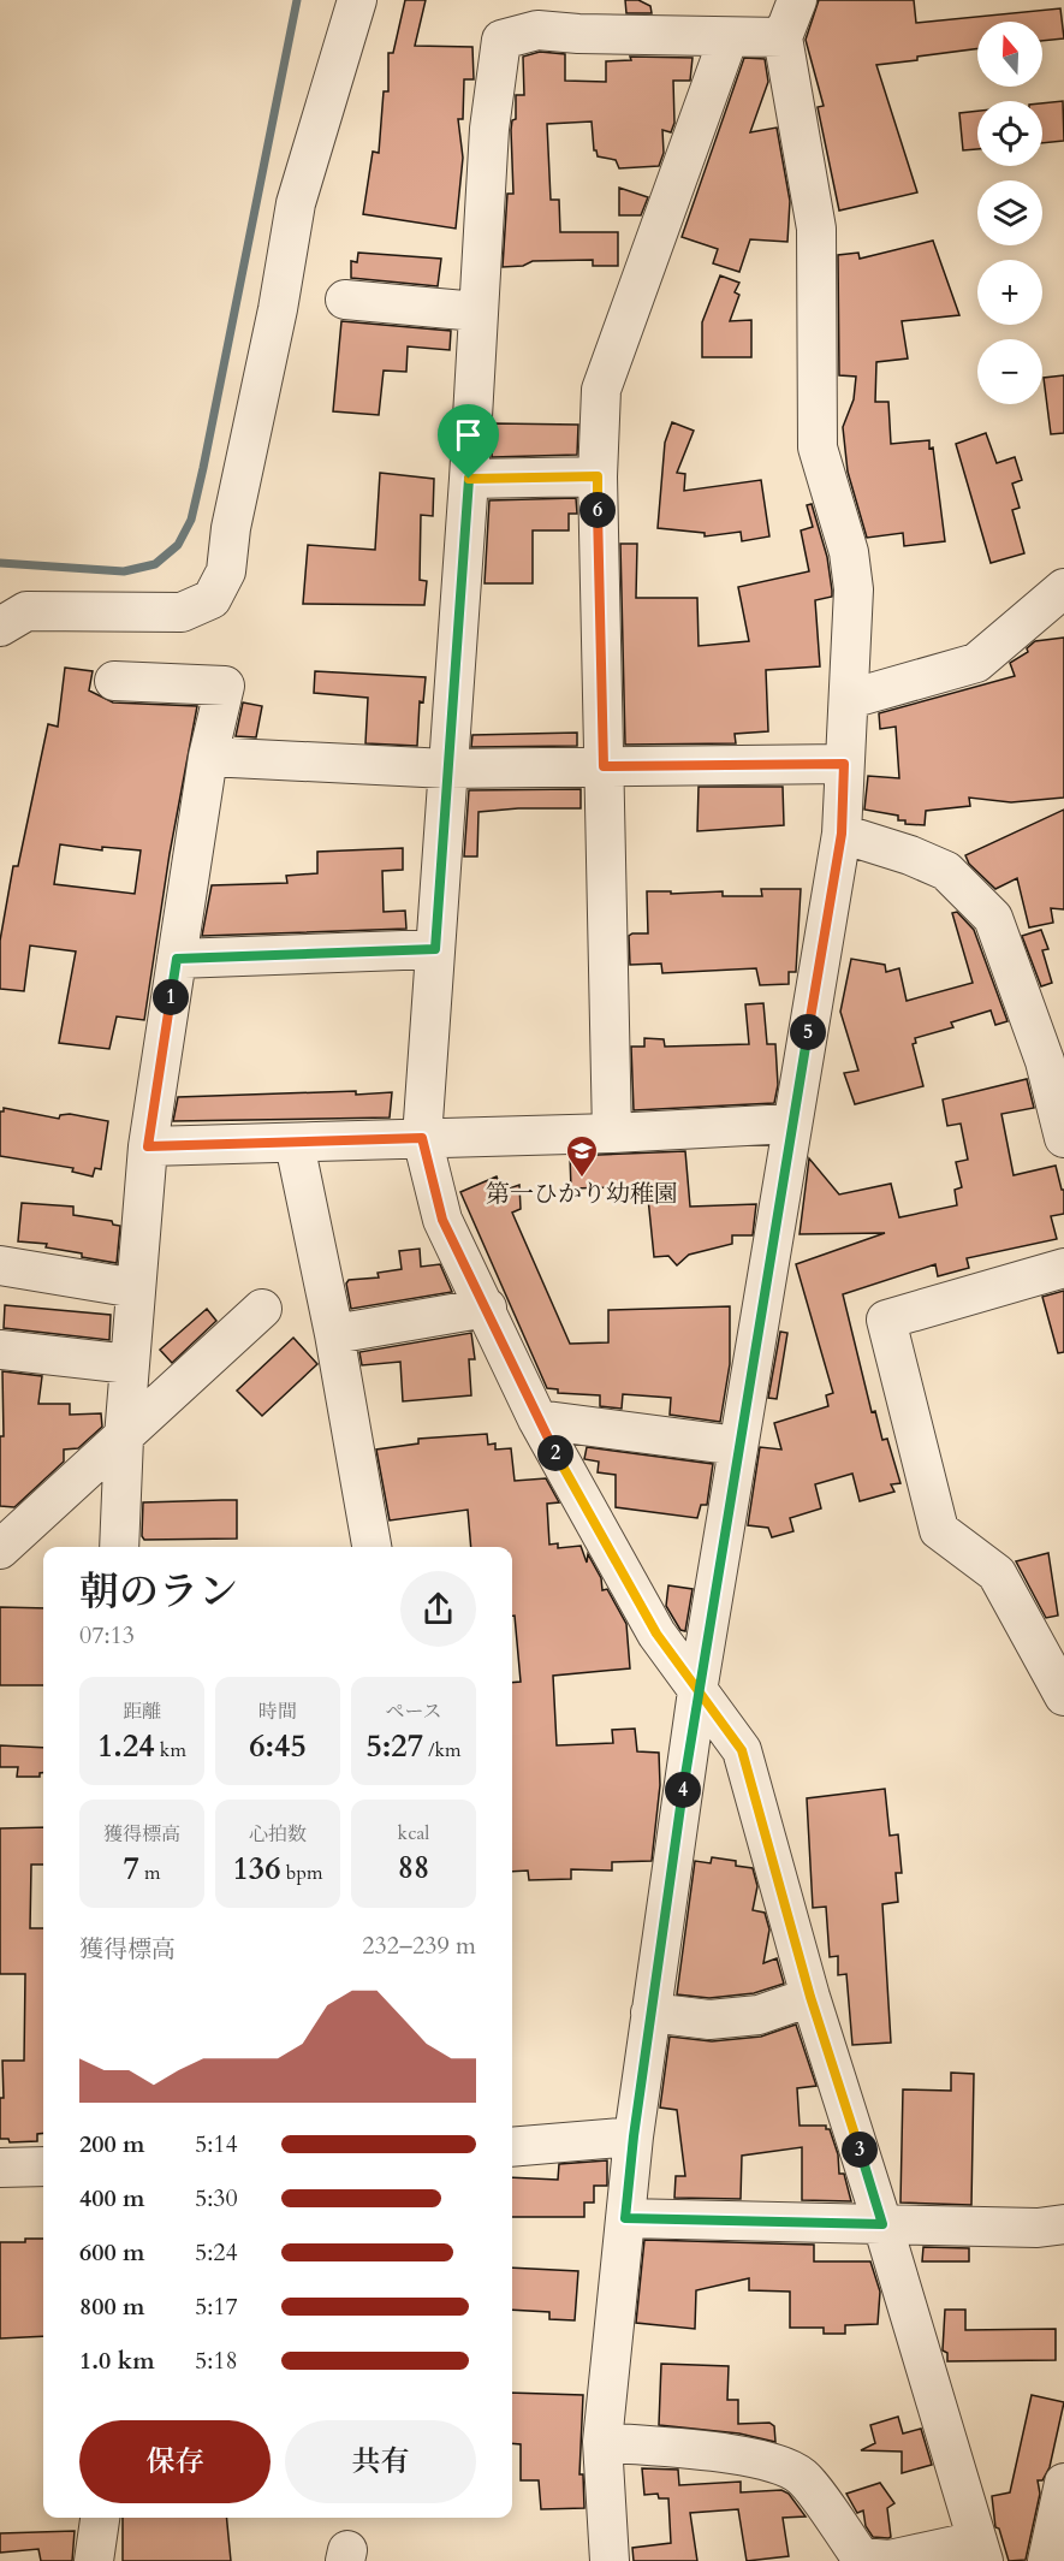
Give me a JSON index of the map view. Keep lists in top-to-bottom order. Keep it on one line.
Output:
{"places":{"school or university":["第一ひかり幼稚園"]},"north":"top","page":{"map_buttons":["+","−"],"pins":["6","1","5","2","4","3"],"heading":["朝のラン","07:13"],"stats":[["距離","1.24 km"],["時間","6:45"],["ペース","5:27 /km"],["獲得標高","7 m"],["心拍数","136 bpm"],["kcal","88"]],"chart":["獲得標高","232–239 m"],"list":[{"name":"200 m","note":"5:14"},{"name":"400 m","note":"5:30"},{"name":"600 m","note":"5:24"},{"name":"800 m","note":"5:17"},{"name":"1.0 km","note":"5:18"}],"buttons":["保存","共有"]}}
